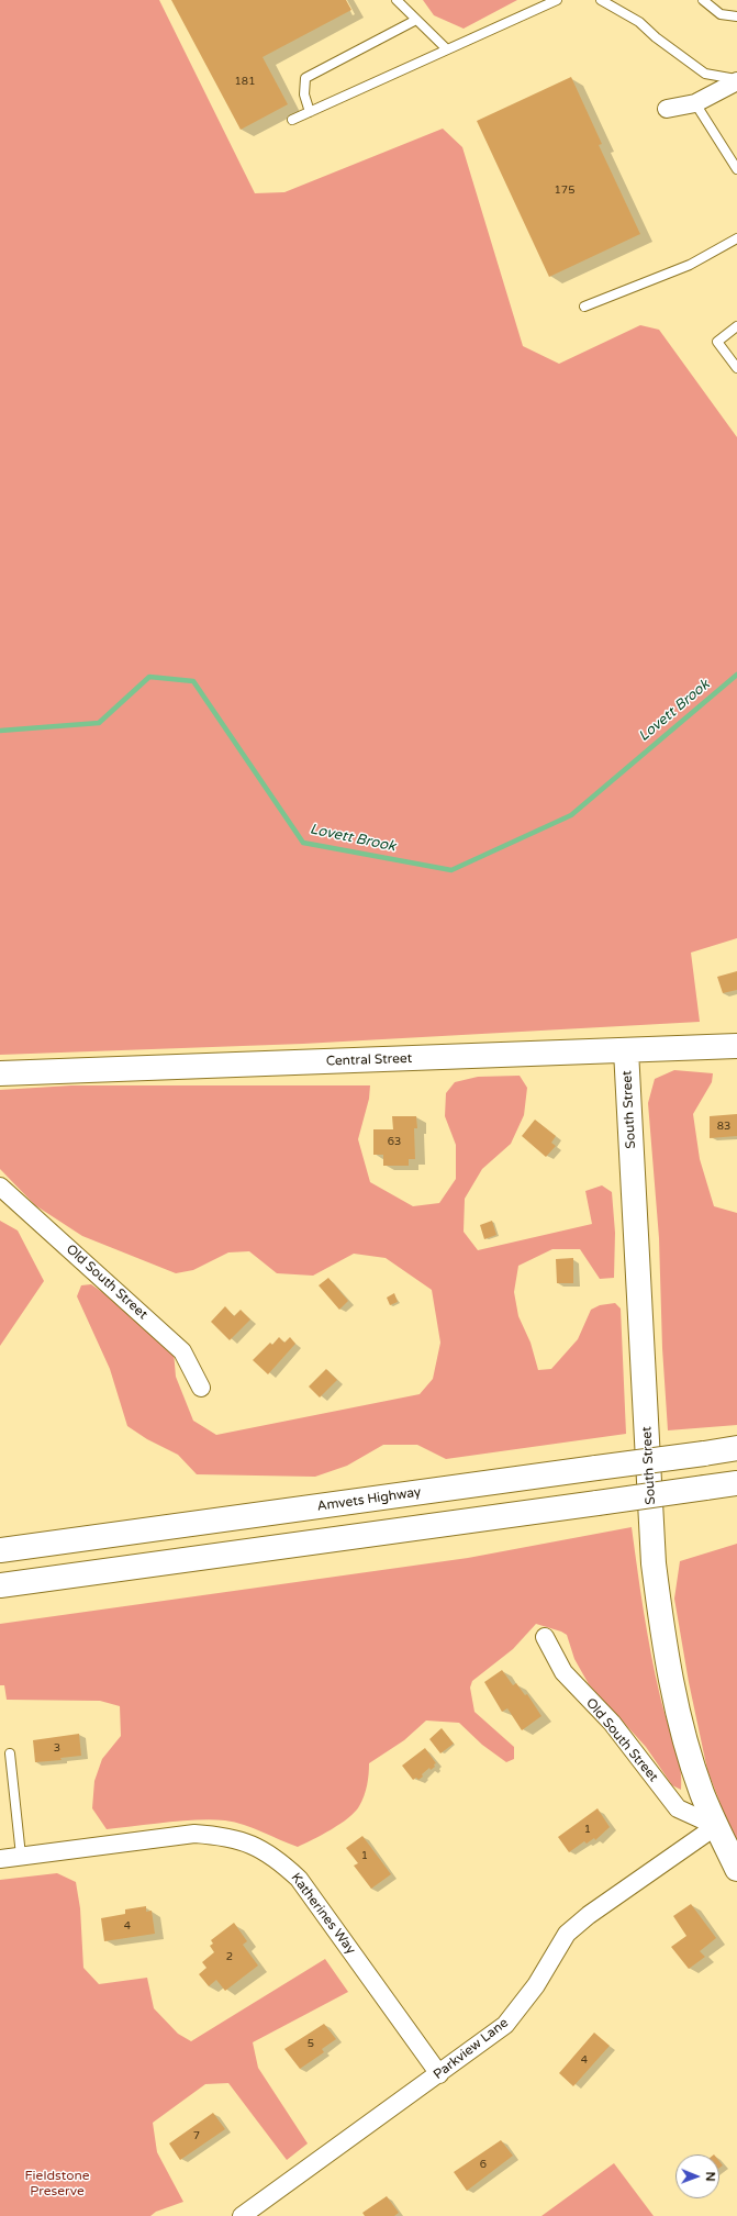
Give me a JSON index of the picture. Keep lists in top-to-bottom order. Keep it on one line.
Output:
{"streets":{"main road":["Central Street","South Street","Amvets Highway"],"street":["Old South Street","Katherines Way","Parkview Lane"]},"crossings":[["Central Street","South Street"],["South Street","Old South Street"],["South Street","Parkview Lane"],["Old South Street","Parkview Lane"],["Katherines Way","Parkview Lane"]],"water":["Lovett Brook"],"parks":["Fieldstone Preserve"],"house_numbers":["181","175","83","63","3","1","1","4","2","5","4","7","6"],"north":"right"}
